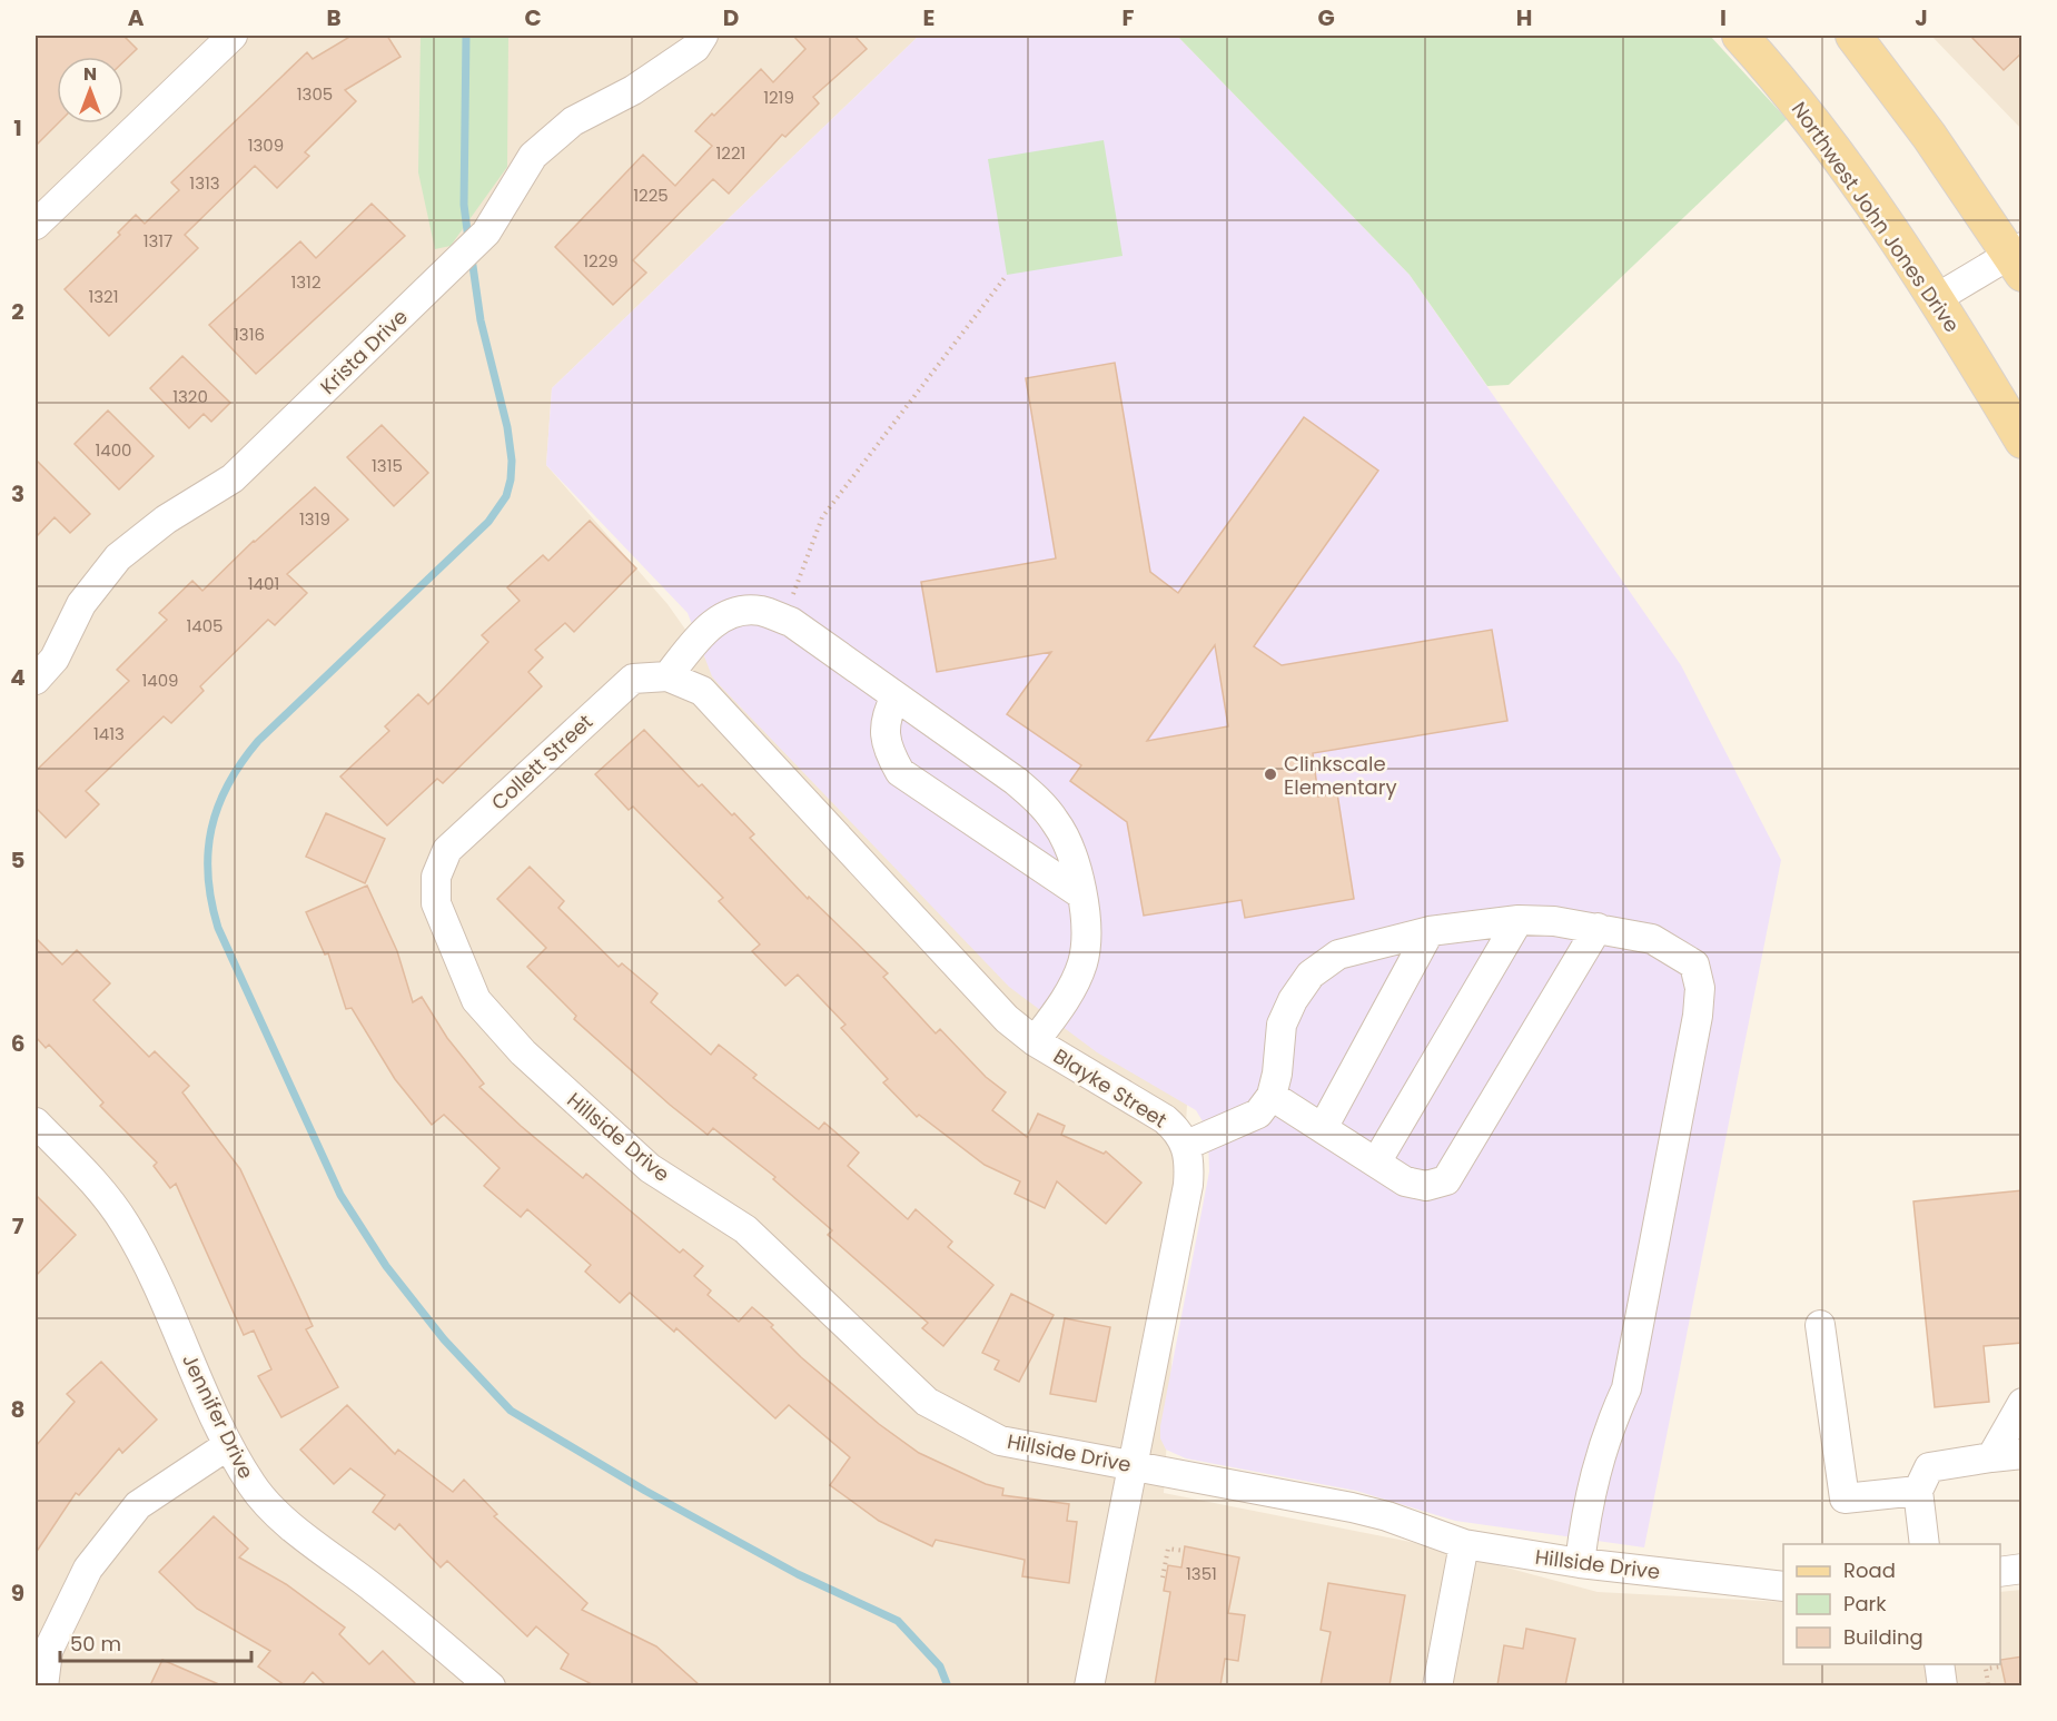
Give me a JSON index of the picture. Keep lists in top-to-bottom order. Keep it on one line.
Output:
{"streets":{"main road":["Northwest John Jones Drive"],"street":["Krista Drive","Collett Street","Blayke Street","Hillside Drive","Jennifer Drive"]},"crossings":[["Collett Street","Blayke Street"],["Collett Street","Hillside Drive"]],"places":["Clinkscale Elementary"],"house_numbers":["1305","1219","1309","1221","1313","1225","1317","1229","1312","1321","1316","1320","1400","1315","1319","1401","1405","1409","1413","1351"],"legend":["Road","Park","Building"],"scale_bar":"50 m","north":"top","grid":{"columns":["A","B","C","D","E","F","G","H","I","J"],"rows":["1","2","3","4","5","6","7","8","9"]}}
